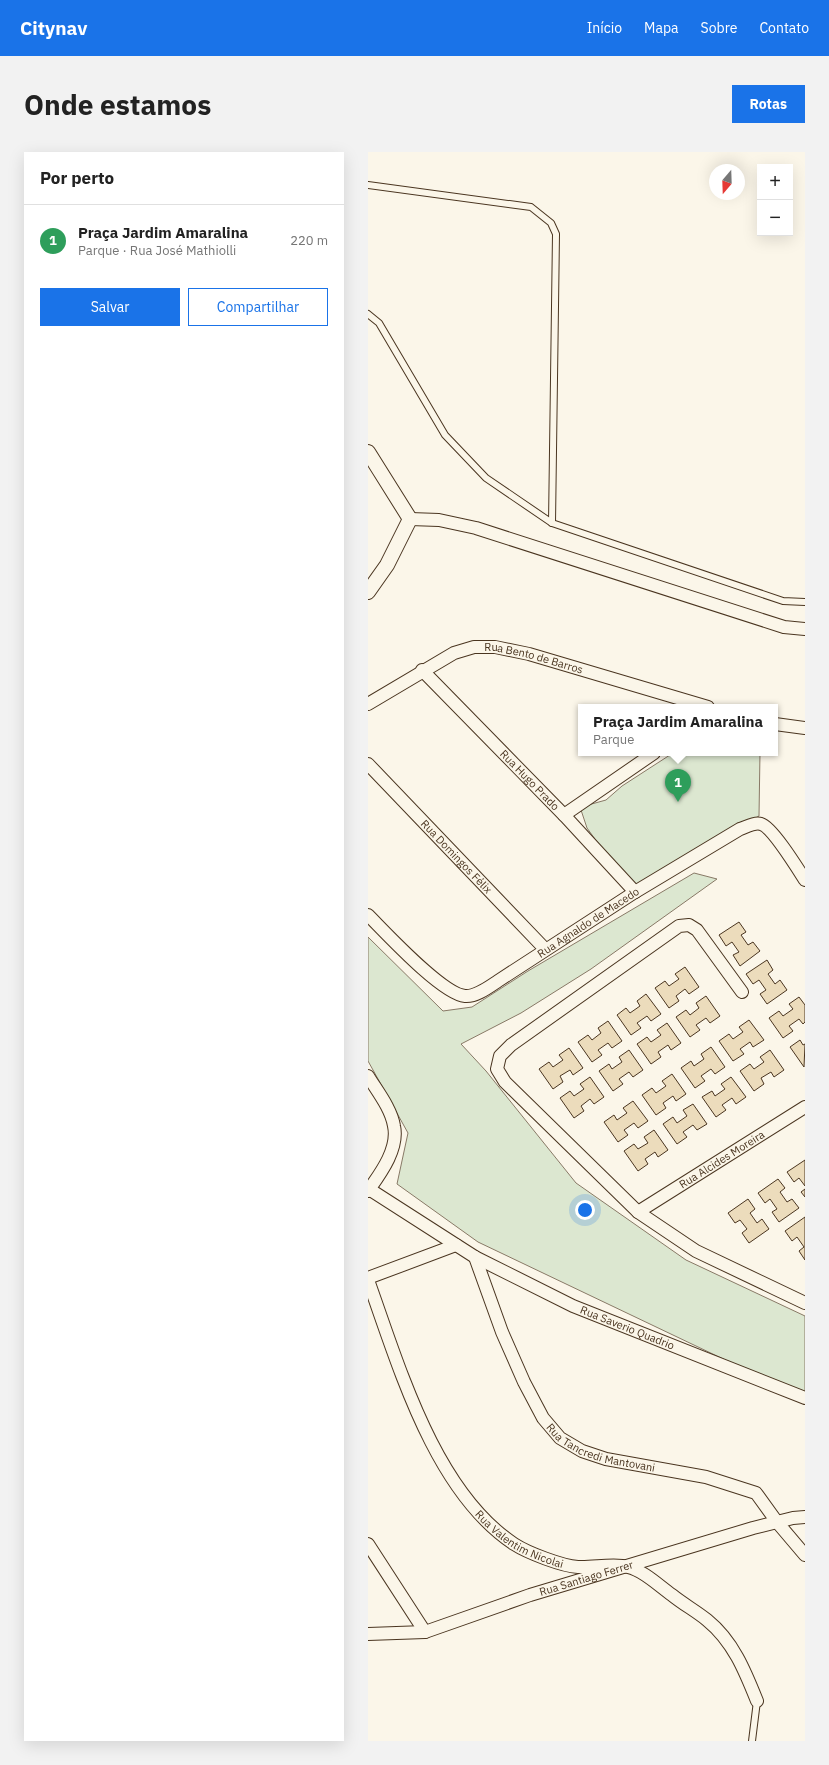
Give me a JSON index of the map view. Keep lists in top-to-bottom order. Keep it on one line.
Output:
{"streets":{"street":["Rua Bento de Barros","Rua Hugo Prado","Rua Domingos Félix","Rua Agnaldo de Macedo","Rua Alcides Moreira","Rua Saverio Quadrio","Rua Tancredi Mantovani","Rua Valentim Nicolai","Rua Santiago Ferrer"]},"crossings":[["Rua Bento de Barros","Rua Hugo Prado"],["Rua Hugo Prado","Rua Agnaldo de Macedo"],["Rua Domingos Félix","Rua Agnaldo de Macedo"],["Rua Saverio Quadrio","Rua Tancredi Mantovani"],["Rua Tancredi Mantovani","Rua Santiago Ferrer"],["Rua Valentim Nicolai","Rua Santiago Ferrer"]],"north":"bottom","page":{"header":"Citynav","nav":["Início","Mapa","Sobre","Contato"],"buttons":["Rotas",["Salvar","Compartilhar"]],"title":"Onde estamos","heading":"Por perto","map_buttons":["+","−"],"list":[{"mark":"1","name":"Praça Jardim Amaralina","note":"Parque · Rua José Mathiolli","value":"220 m"}],"popup":["Praça Jardim Amaralina","Parque"],"pins":"1"}}
